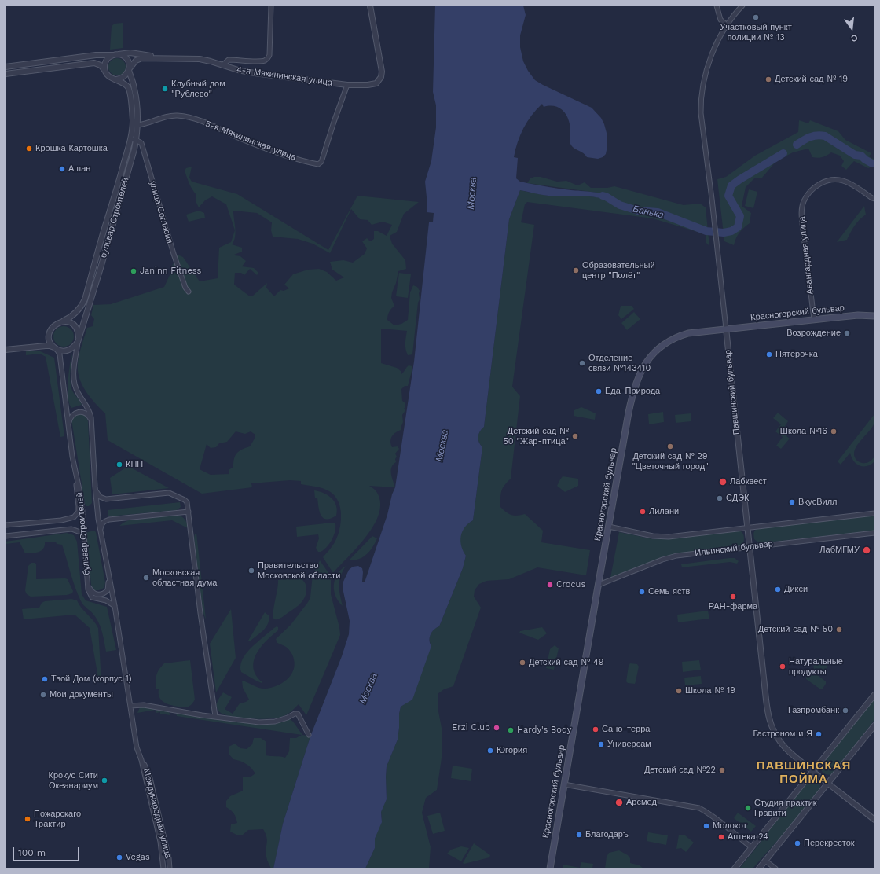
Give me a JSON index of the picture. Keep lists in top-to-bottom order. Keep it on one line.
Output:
{"streets":{"main road":["Красногорский бульвар"],"street":["4-я Мякининская улица","5-я Мякининская улица","улица Согласия","бульвар Строителей","Авангардная улица","Павшинский бульвар","Ильинский бульвар","Международная улица"]},"crossings":[["4-я Мякининская улица","5-я Мякининская улица"],["4-я Мякининская улица","бульвар Строителей"],["5-я Мякининская улица","бульвар Строителей"],["улица Согласия","бульвар Строителей"],["бульвар Строителей","Международная улица"],["Авангардная улица","Красногорский бульвар"],["Красногорский бульвар","Павшинский бульвар"],["Красногорский бульвар","Ильинский бульвар"],["Павшинский бульвар","Ильинский бульвар"]],"districts":["ПАВШИНСКАЯ ПОЙМА"],"water":["Москва","Банька"],"places":["Участковый пункт полиции № 13","Детский сад № 19","Клубный дом \"Рублево\"","Крошка Картошка","Ашан","Образовательный центр \"Полёт\"","Janinn Fitness","Возрождение","Пятёрочка","Отделение связи №143410","Еда-Природа","Школа №16","Детский сад № 50 \"Жар-птица\"","Детский сад № 29 \"Цветочный город\"","КПП","Лабквест","СДЭК","ВкусВилл","Лилани","ЛабМГМУ","Правительство Московской области","Московская областная дума","Crocus","Дикси","Семь яств","РАН-фарма","Детский сад № 50","Детский сад № 49","Натуральные продукты","Твой Дом (корпус 1)","Школа № 19","Мои документы","Газпромбанк","Erzi Club","Сано-терра","Hardy's Body","Гастроном и Я","Универсам","Югория","Детский сад №22","Крокус Сити Океанариум","Арсмед","Студия практик Гравити","Пожарскаго Трактир","Молокот","Благодаръ","Аптека 24","Перекресток","Vegas"],"scale_bar":"100 m","north":"bottom"}
